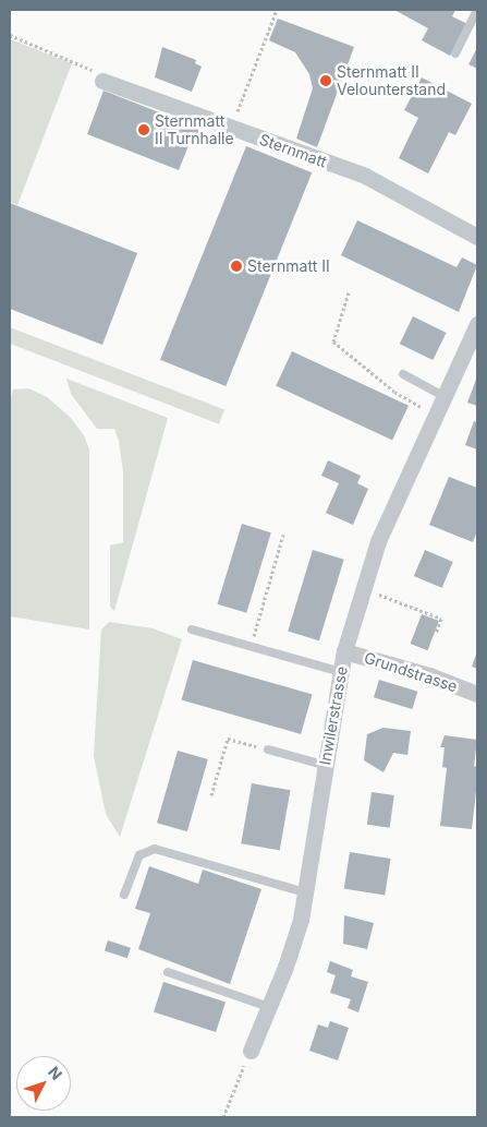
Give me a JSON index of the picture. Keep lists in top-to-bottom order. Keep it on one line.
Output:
{"streets":{"street":["Sternmatt","Grundstrasse","Inwilerstrasse"]},"crossings":[["Grundstrasse","Inwilerstrasse"]],"places":["Sternmatt II Velounterstand","Sternmatt II Turnhalle","Sternmatt II"],"north":"top right"}
